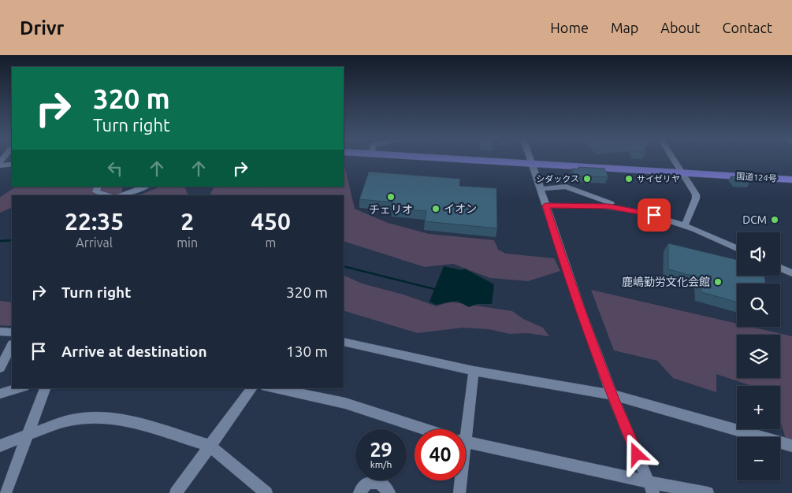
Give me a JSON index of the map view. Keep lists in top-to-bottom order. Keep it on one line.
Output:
{"streets":{"highway":["国道124号"]},"places":["シダックス","サイゼリヤ","チェリオ","イオン","DCM","鹿嶋勤労文化会館"],"page":{"header":"Drivr","nav":["Home","Map","About","Contact"],"turn":["320 m","Turn right"],"eta":["22:35","Arrival","2","min","450","m"],"map_buttons":["+","−"],"list":[{"name":"Turn right","value":"320 m"},{"name":"Arrive at destination","value":"130 m"}],"speed":"29 km/h","limit":"40"}}
